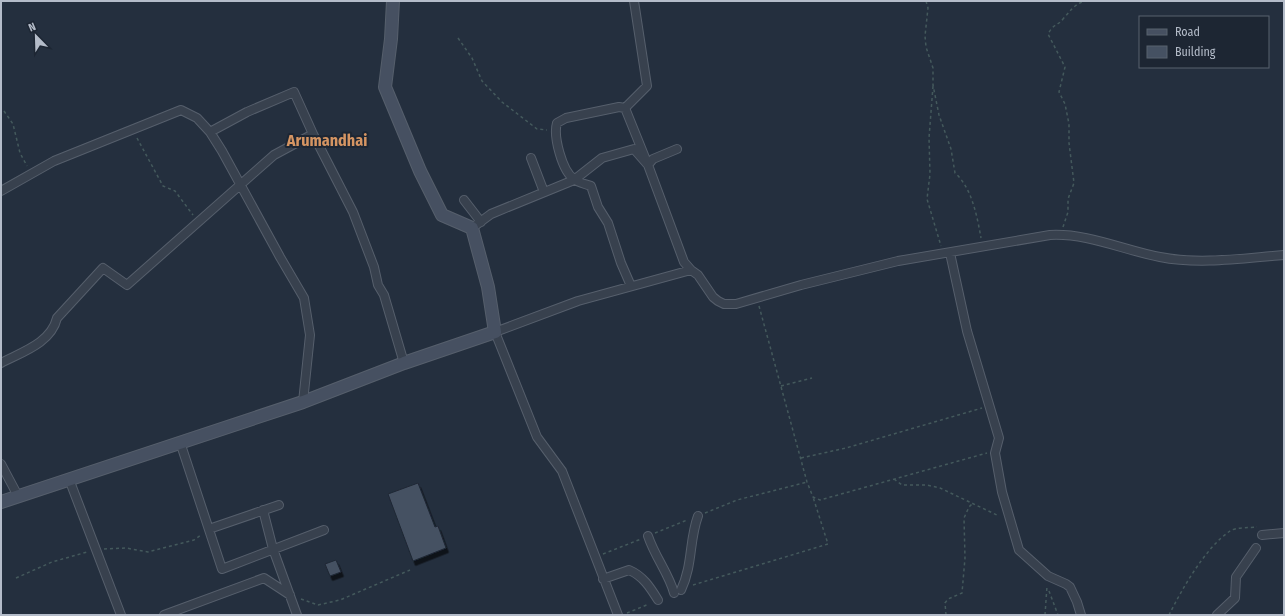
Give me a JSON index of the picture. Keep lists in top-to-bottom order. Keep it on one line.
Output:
{"districts":["Arumandhai"],"legend":["Road","Building"],"north":"top left"}
